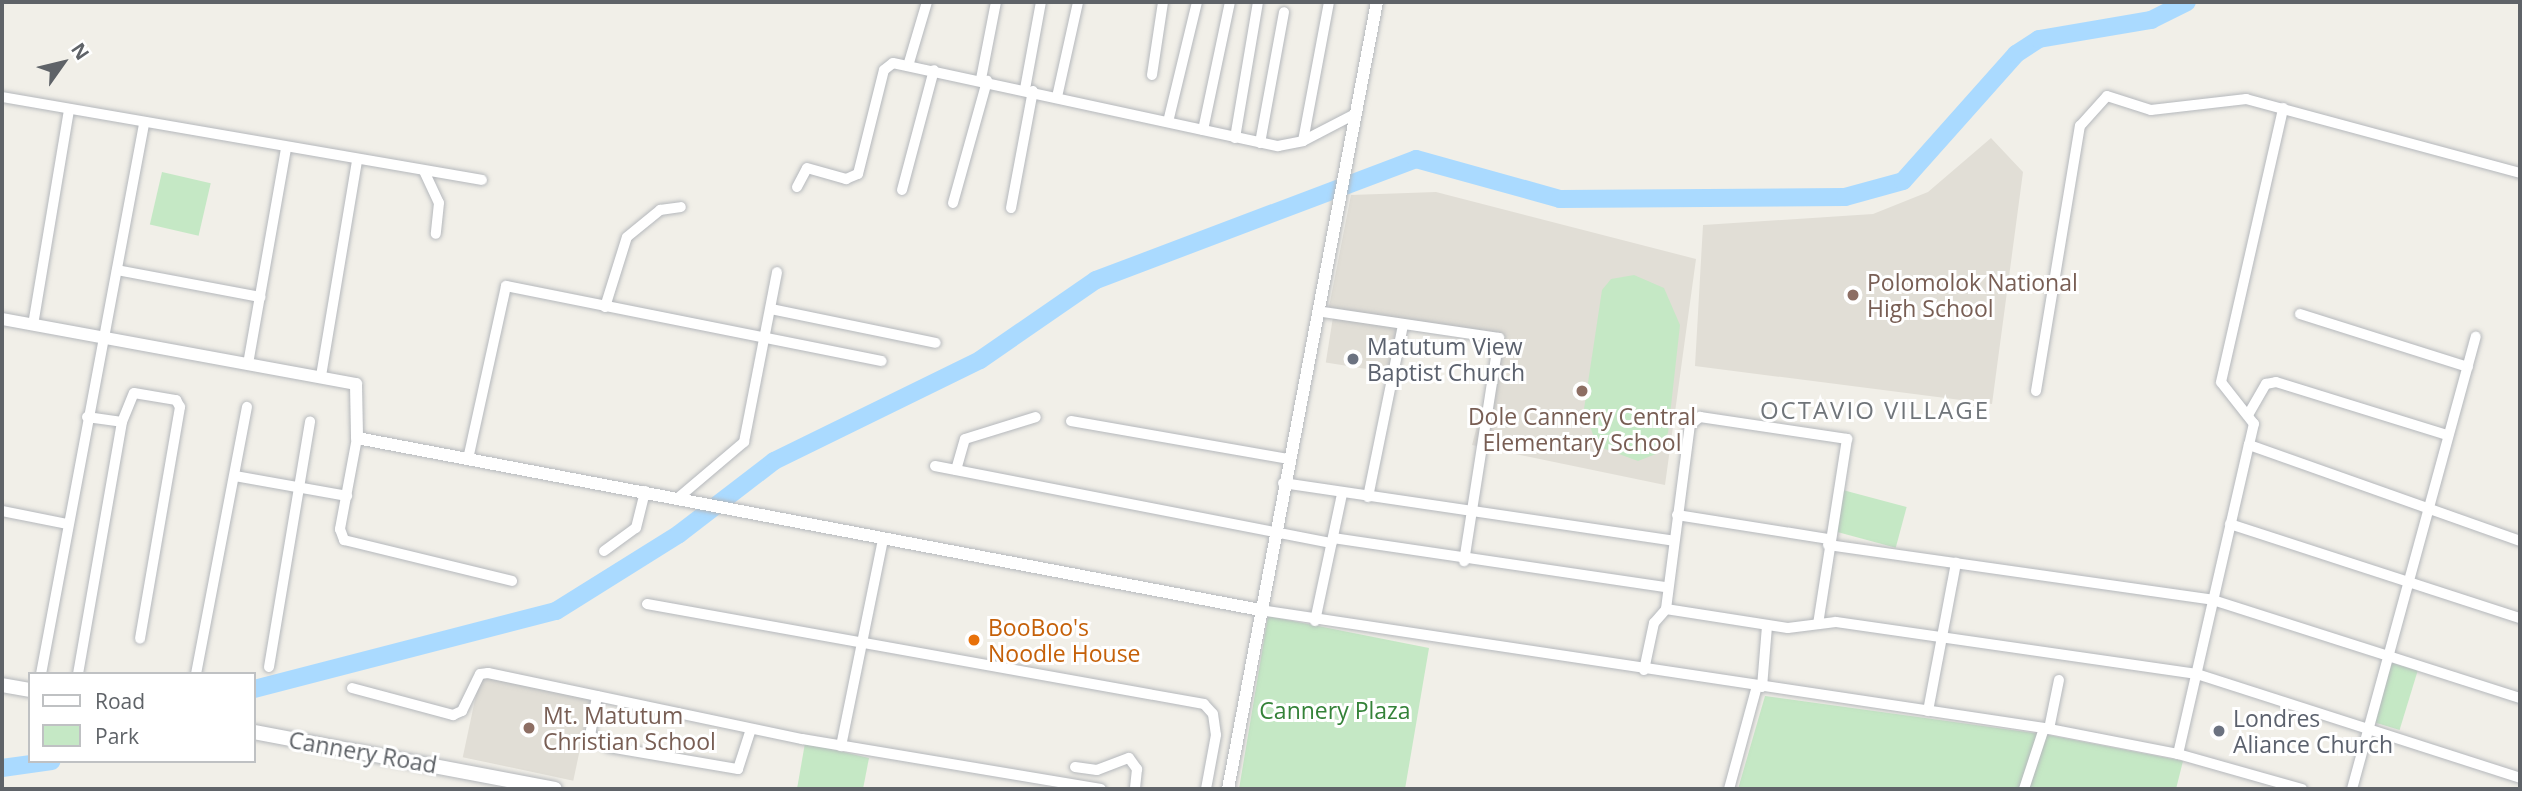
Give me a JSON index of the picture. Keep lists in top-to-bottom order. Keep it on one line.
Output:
{"streets":{"main road":["Cannery Road"]},"districts":["OCTAVIO VILLAGE"],"parks":["Cannery Plaza"],"places":["Polomolok National High School","Matutum View Baptist Church","Dole Cannery Central Elementary School","BooBoo's Noodle House","Mt. Matutum Christian School","Londres Aliance Church"],"legend":["Road","Park"],"north":"top right"}
